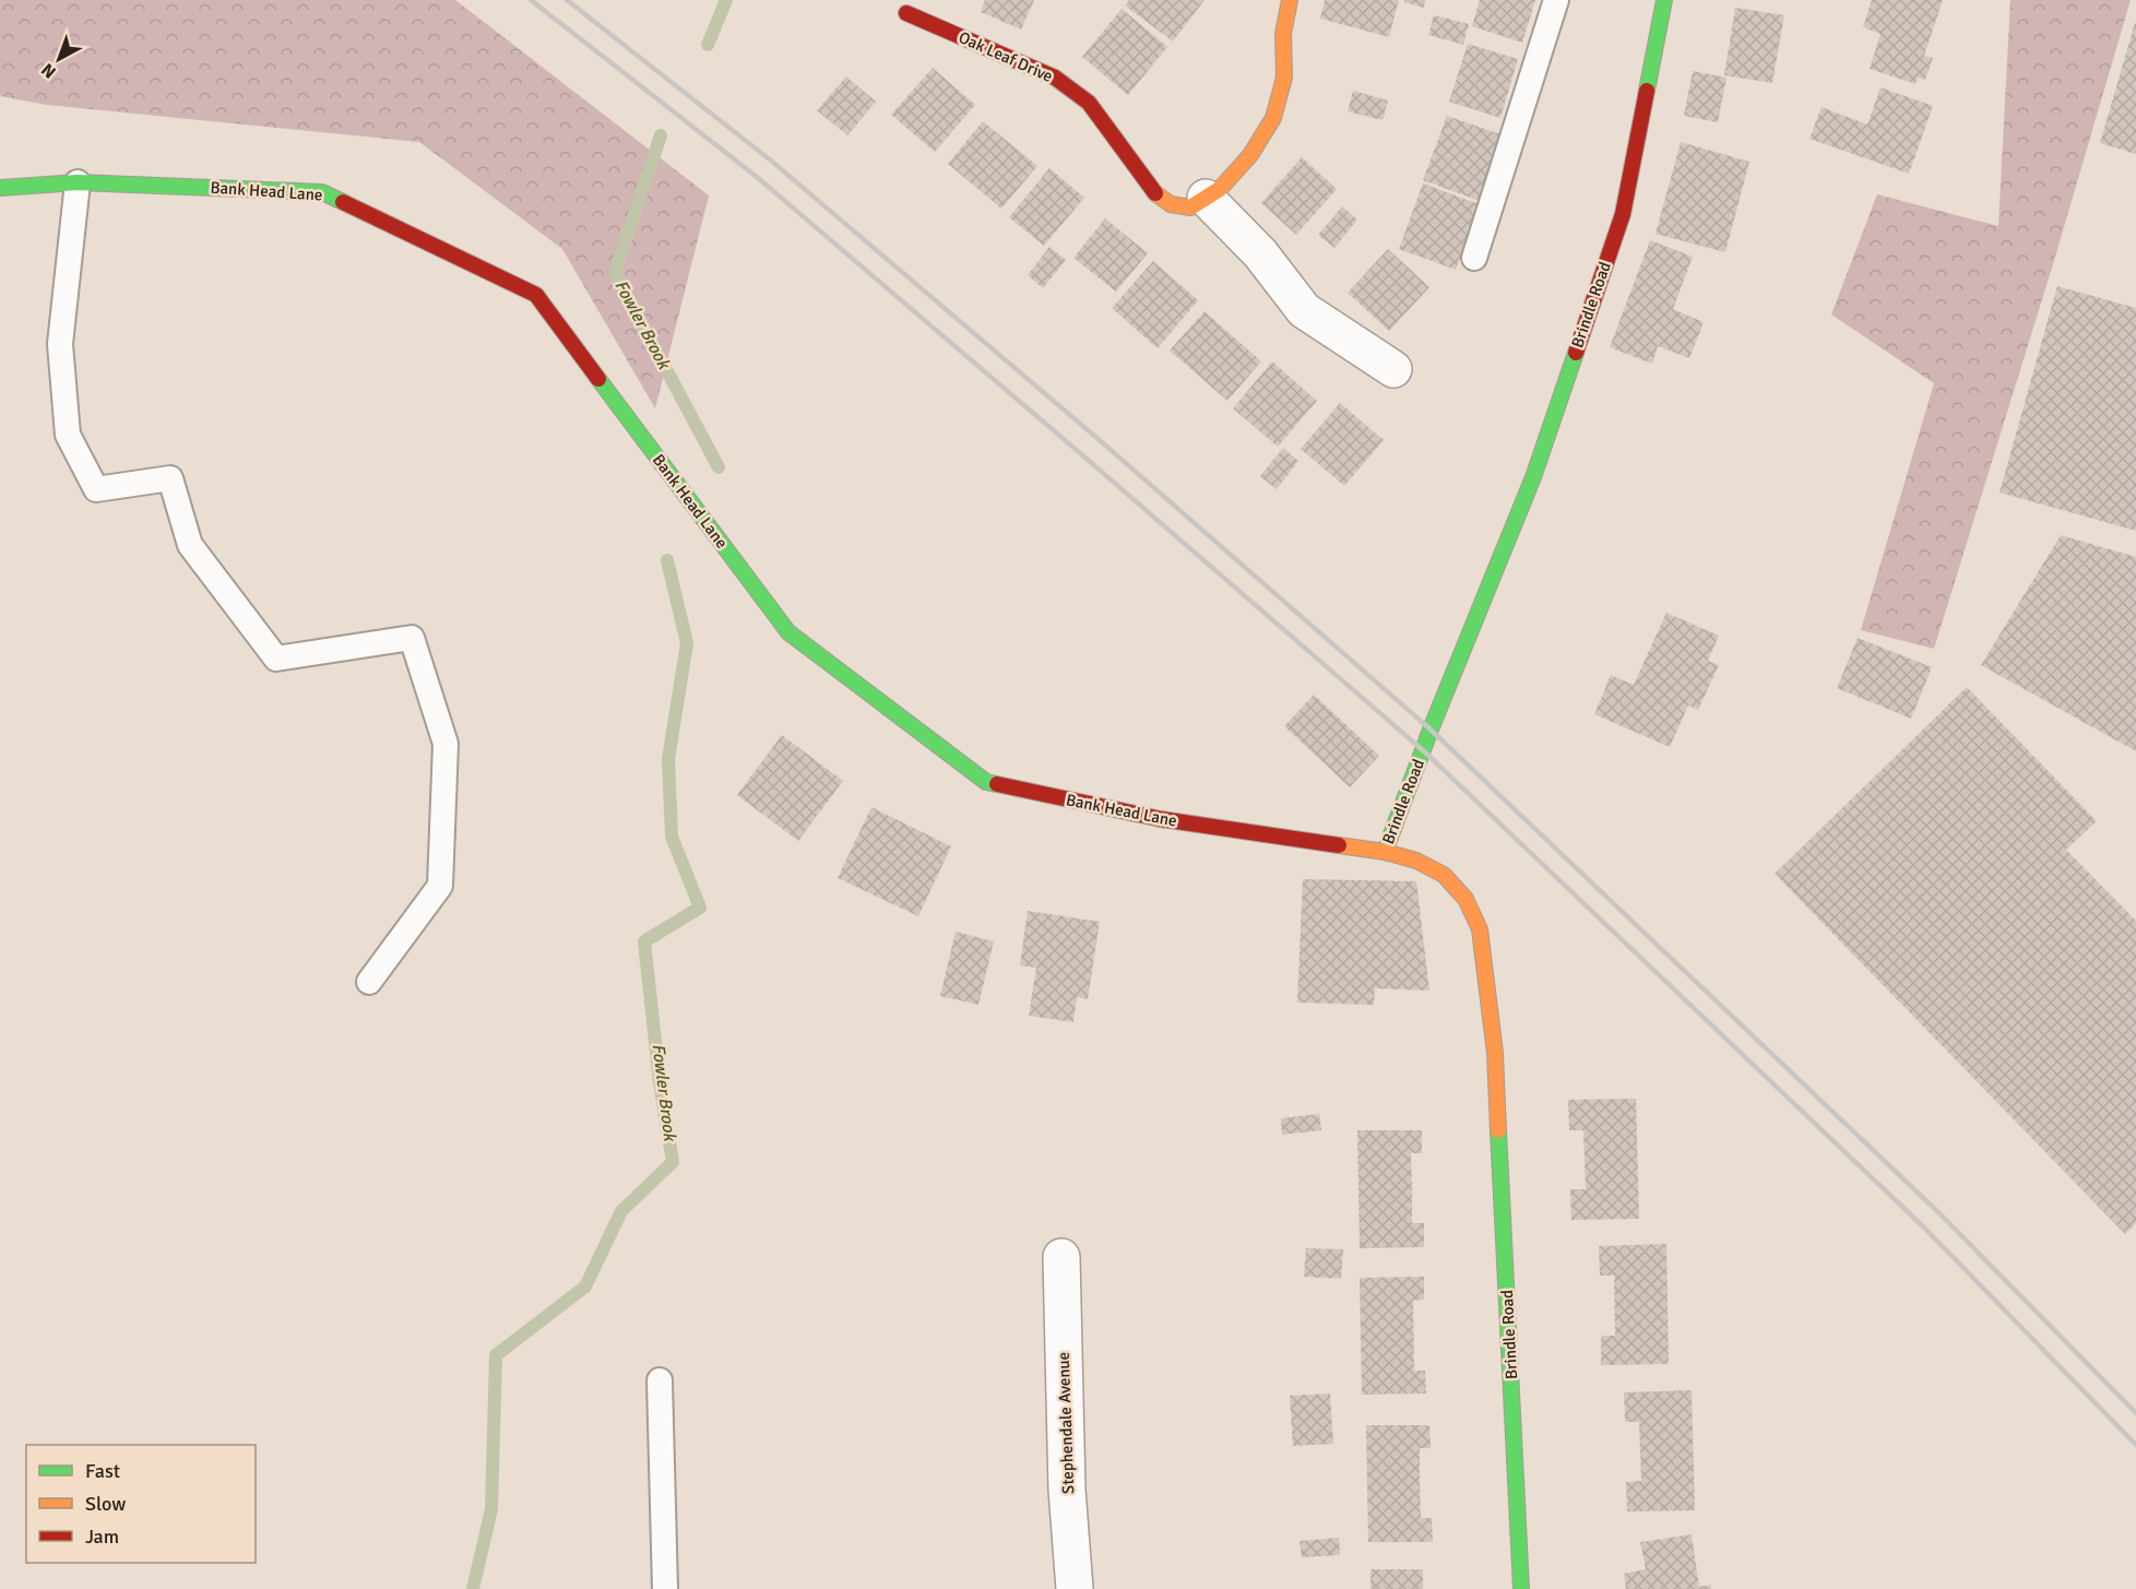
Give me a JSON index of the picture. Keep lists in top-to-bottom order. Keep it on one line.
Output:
{"streets":{"street":["Oak Leaf Drive","Bank Head Lane","Brindle Road","Stephendale Avenue"]},"crossings":[["Bank Head Lane","Brindle Road"]],"water":["Fowler Brook"],"legend":["Fast","Slow","Jam"],"north":"bottom left"}
